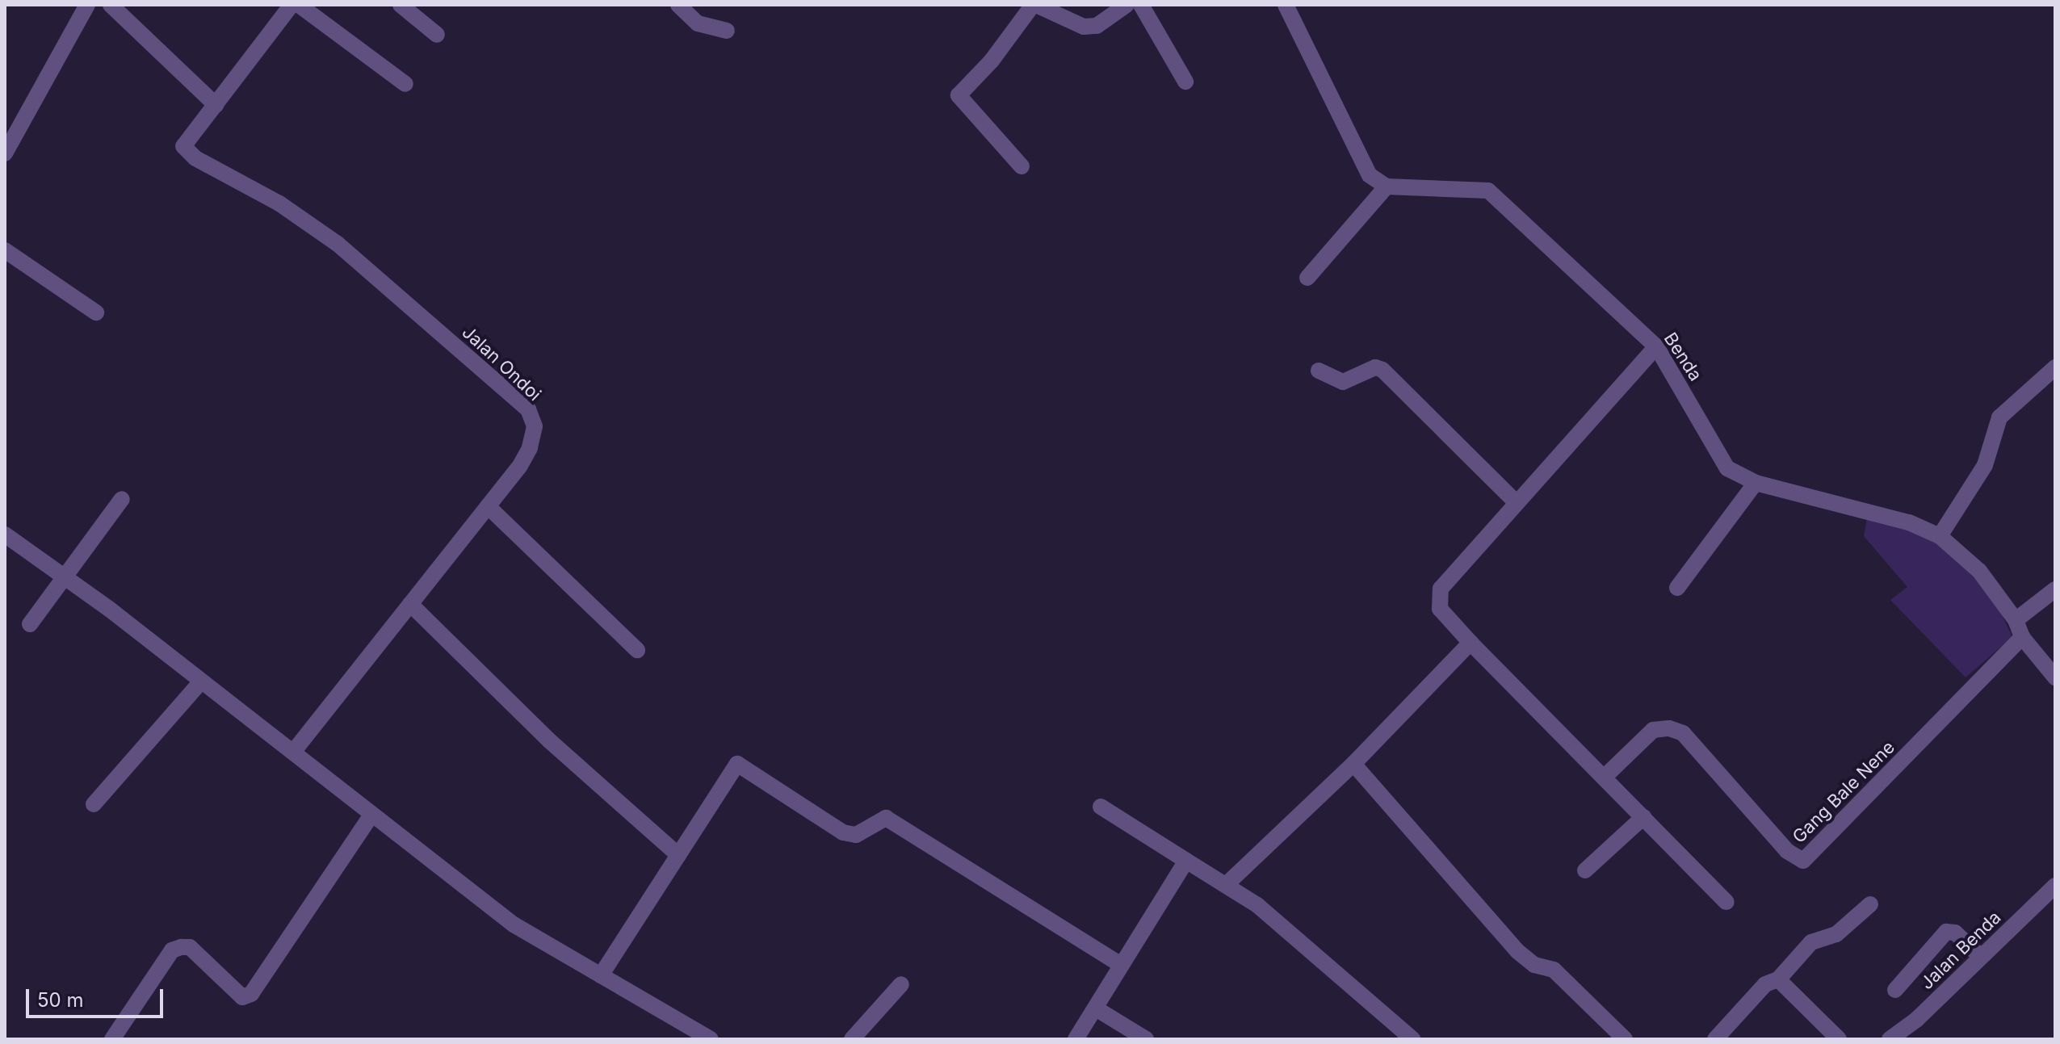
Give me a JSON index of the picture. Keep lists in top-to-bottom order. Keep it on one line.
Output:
{"streets":{"street":["Benda","Jalan Ondoi","Gang Bale Nene","Jalan Benda"]},"crossings":[["Benda","Gang Bale Nene"]],"scale_bar":"50 m"}
